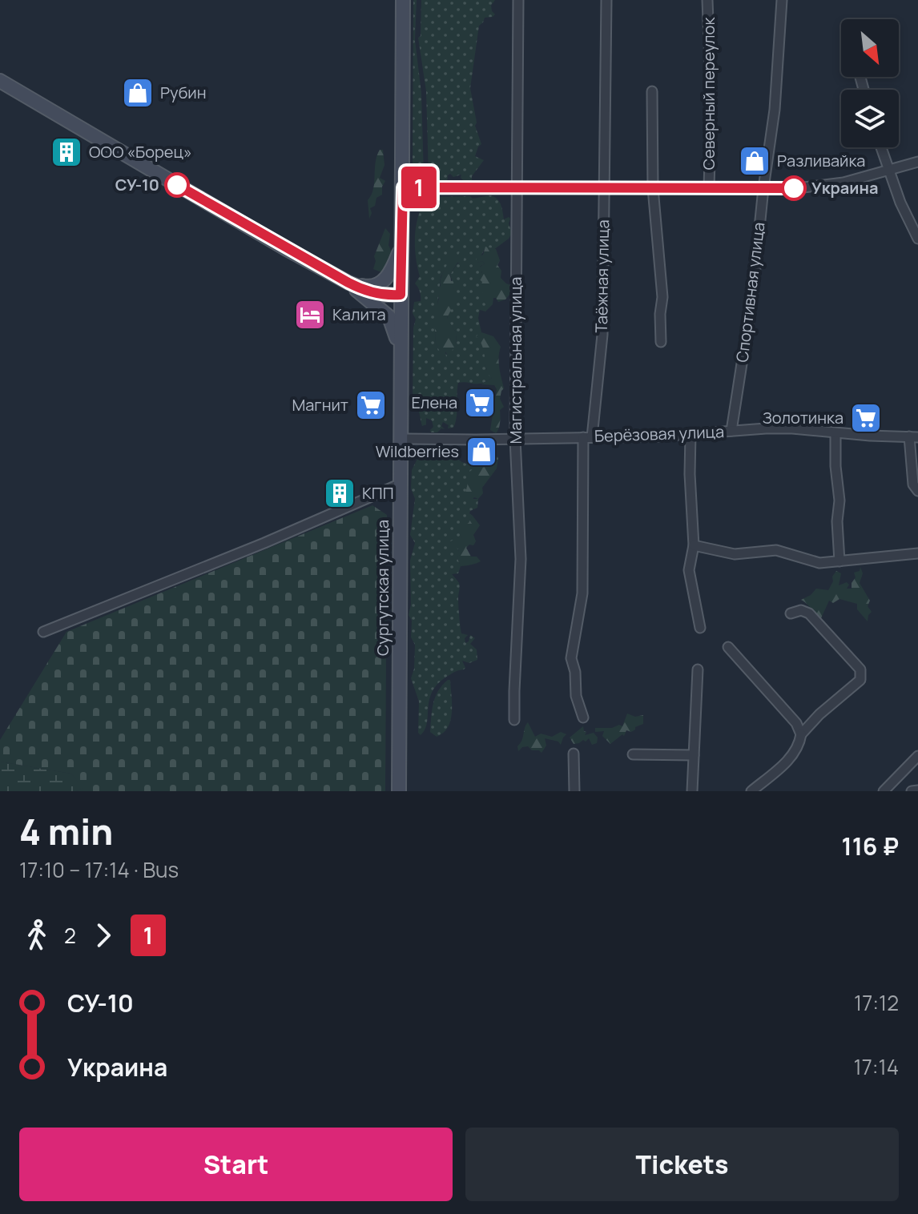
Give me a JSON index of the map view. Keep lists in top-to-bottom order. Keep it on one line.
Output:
{"streets":{"main road":["Сургутская улица"],"street":["Северный переулок","Таёжная улица","Спортивная улица","Магистральная улица","Берёзовая улица"]},"crossings":[["Таёжная улица","Берёзовая улица"],["Спортивная улица","Берёзовая улица"],["Магистральная улица","Берёзовая улица"],["Берёзовая улица","Сургутская улица"]],"places":{"shop":["Рубин","Разливайка","Wildberries"],"building":["ООО «Борец»","КПП"],"other":["СУ-10","Украина"],"hotel":["Калита"],"supermarket":["Елена","Магнит","Золотинка"]},"lines":["bus line 1"],"north":"bottom right","page":{"on_map":"1","heading":["4 min","17:10 – 17:14 · Bus","116 ₽"],"legs":["2","1"],"list":[{"name":"СУ-10","value":"17:12"},{"name":"Украина","value":"17:14"}],"buttons":["Start","Tickets"]}}
